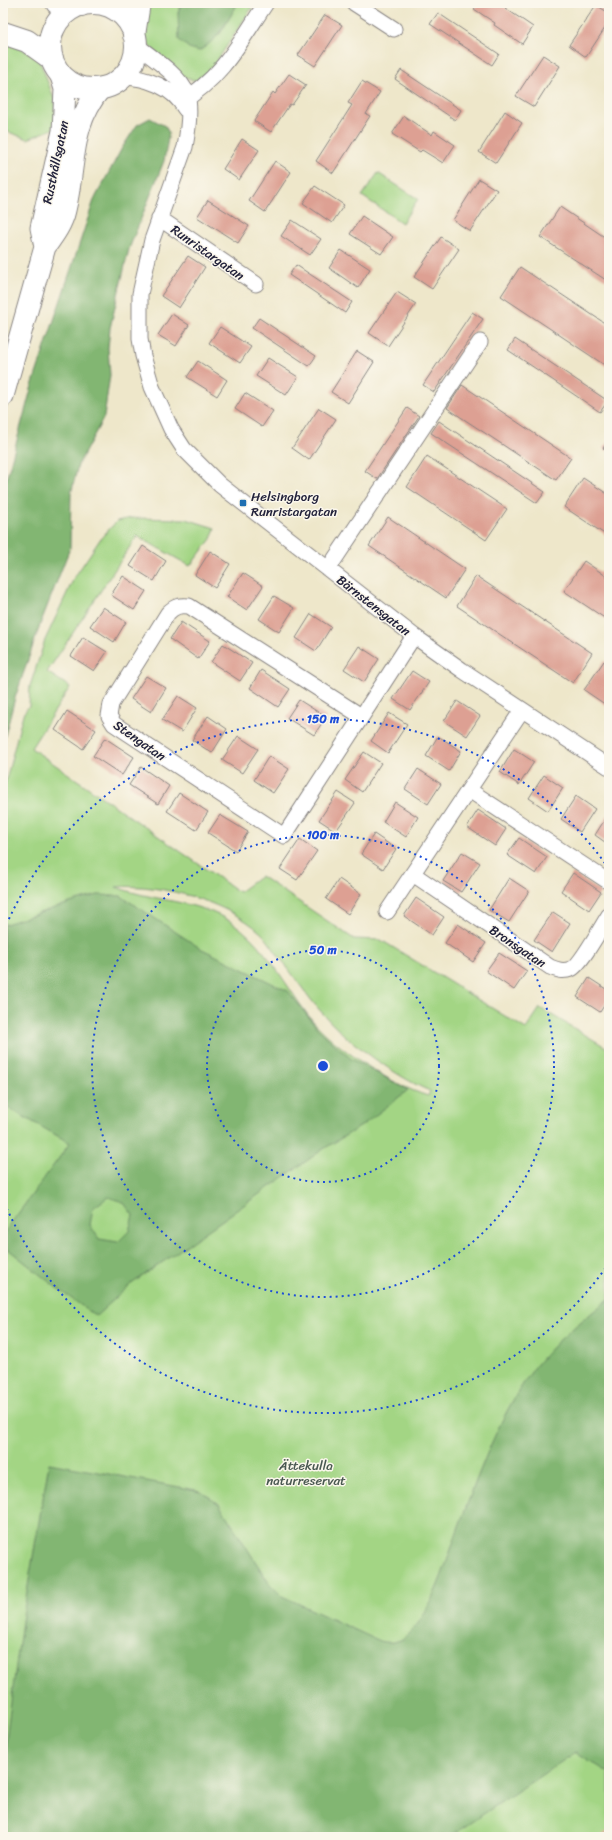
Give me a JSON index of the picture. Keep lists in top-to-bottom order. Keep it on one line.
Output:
{"streets":{"main road":["Rusthållsgatan"],"street":["Runristargatan","Bärnstensgatan","Stengatan","Bronsgatan"]},"crossings":[["Runristargatan","Bärnstensgatan"],["Bärnstensgatan","Stengatan"]],"parks":["Ättekulla naturreservat"],"places":{"transit":["Helsingborg Runristargatan"]},"rings":["150 m","100 m","50 m"]}
